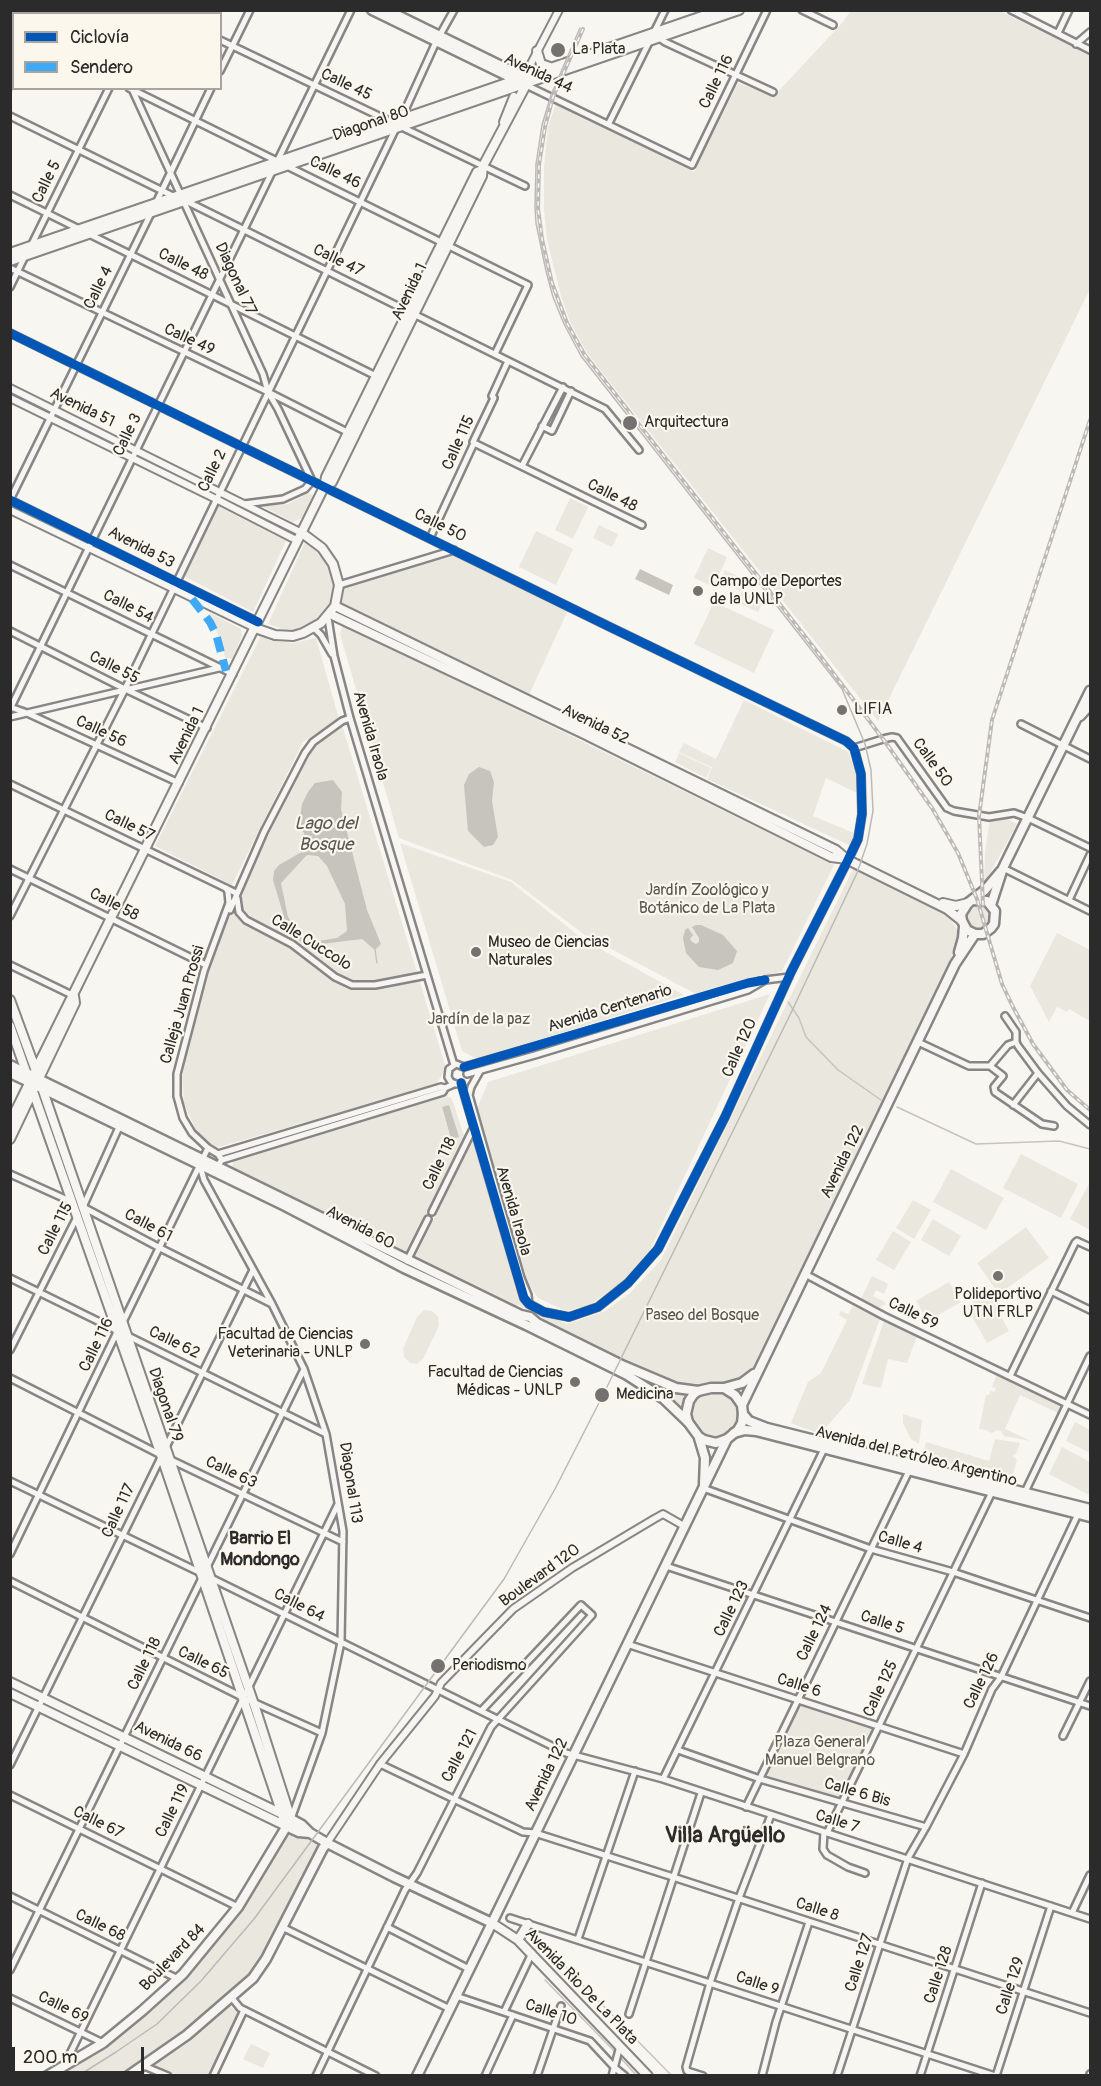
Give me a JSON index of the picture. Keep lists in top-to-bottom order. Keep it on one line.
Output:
{"streets":{"main road":["Avenida 44","Diagonal 80","Avenida 1","Avenida 52","Avenida 122","Avenida 60","Diagonal 79","Avenida del Petróleo Argentino","Avenida 66","Boulevard 84","Avenida Rìo De La Plata"],"street":["Calle 116","Calle 45","Calle 46","Calle 5","Calle 47","Calle 48","Diagonal 77","Calle 4","Calle 49","Avenida 51","Calle 3","Calle 115","Calle 2","Calle 50","Avenida 53","Calle 54","Calle 55","Calle 56","Avenida Iraola","Calle 57","Calle 58","Calle Cuccolo","Calleja Juan Prossi","Avenida Centenario","Calle 120","Calle 118","Calle 61","Calle 59","Calle 62","Calle 63","Diagonal 113","Calle 117","Boulevard 120","Calle 64","Calle 123","Calle 124","Calle 65","Calle 126","Calle 6","Calle 125","Calle 121","Calle 6 Bis","Calle 119","Calle 7","Calle 67","Calle 8","Calle 68","Calle 127","Calle 128","Calle 9","Calle 129","Calle 69","Calle 10"]},"crossings":[["Avenida 44","Calle 116"],["Avenida 44","Diagonal 80"],["Avenida 44","Avenida 1"],["Avenida 44","Calle 2"],["Calle 116","Calleja Juan Prossi"],["Calle 116","Calle 61"],["Calle 116","Avenida 60"],["Calle 116","Calle 62"],["Calle 116","Diagonal 79"],["Calle 116","Calle 63"],["Calle 116","Diagonal 113"],["Calle 116","Calle 64"],["Calle 45","Diagonal 80"],["Calle 45","Avenida 1"],["Calle 45","Calle 3"],["Calle 45","Calle 2"],["Diagonal 80","Calle 46"],["Diagonal 80","Calle 5"],["Diagonal 80","Calle 47"],["Diagonal 80","Calle 48"],["Diagonal 80","Diagonal 77"],["Diagonal 80","Calle 4"],["Diagonal 80","Avenida 1"],["Diagonal 80","Calle 3"],["Diagonal 80","Calle 2"],["Calle 46","Calle 47"],["Calle 46","Calle 4"],["Calle 46","Avenida 1"],["Calle 46","Calle 3"],["Calle 46","Calle 2"],["Calle 5","Calle 47"],["Calle 5","Calle 48"],["Calle 5","Calle 49"],["Calle 5","Avenida 122"],["Calle 5","Calle 123"],["Calle 5","Calle 124"],["Calle 5","Calle 126"],["Calle 5","Calle 125"],["Calle 47","Diagonal 77"],["Calle 47","Calle 4"],["Calle 47","Avenida 1"],["Calle 47","Calle 3"],["Calle 47","Calle 115"],["Calle 47","Calle 2"],["Calle 48","Diagonal 77"],["Calle 48","Calle 4"],["Calle 48","Avenida 1"],["Calle 48","Calle 3"],["Calle 48","Calle 115"],["Calle 48","Calle 2"],["Diagonal 77","Calle 4"],["Diagonal 77","Calle 49"],["Diagonal 77","Calle 3"],["Diagonal 77","Calle 2"],["Diagonal 77","Calle 50"],["Calle 4","Calle 49"],["Calle 4","Avenida 51"],["Calle 4","Calle 50"],["Calle 4","Avenida 53"],["Calle 4","Avenida 122"],["Calle 4","Calle 123"],["Calle 4","Calle 124"],["Calle 4","Calle 126"],["Calle 4","Calle 125"],["Avenida 1","Calle 49"],["Avenida 1","Avenida 51"],["Avenida 1","Calle 50"],["Avenida 1","Avenida 53"],["Avenida 1","Calle 54"],["Avenida 1","Calle 55"],["Avenida 1","Calle 56"],["Avenida 1","Calle 57"],["Avenida 1","Calle 58"],["Avenida 1","Avenida 60"],["Avenida 1","Diagonal 79"],["Calle 49","Calle 3"],["Calle 49","Calle 2"],["Avenida 51","Calle 3"],["Avenida 51","Calle 2"],["Calle 3","Calle 50"],["Calle 3","Avenida 53"],["Calle 3","Calle 54"],["Calle 3","Calle 55"],["Calle 3","Calle 56"],["Calle 115","Calle 50"],["Calle 115","Calle 61"],["Calle 115","Avenida 60"],["Calle 115","Calle 62"],["Calle 115","Diagonal 79"],["Calle 2","Calle 50"],["Calle 2","Avenida 53"],["Calle 2","Calle 54"],["Calle 2","Calle 55"],["Calle 2","Calle 56"],["Calle 2","Calle 57"],["Calle 2","Calle 58"],["Calle 50","Calle 120"],["Avenida 52","Avenida Iraola"],["Avenida 52","Calle 120"],["Avenida 52","Avenida 122"],["Avenida Iraola","Calle Cuccolo"],["Avenida Iraola","Calleja Juan Prossi"],["Avenida Iraola","Avenida Centenario"],["Avenida Iraola","Calle 120"],["Avenida Iraola","Calle 118"],["Calle 57","Calle Cuccolo"],["Calle 57","Calleja Juan Prossi"],["Calle 58","Calleja Juan Prossi"],["Calle Cuccolo","Calleja Juan Prossi"],["Calleja Juan Prossi","Avenida 60"],["Avenida 122","Avenida 60"],["Avenida 122","Calle 59"],["Avenida 122","Avenida del Petróleo Argentino"],["Avenida 122","Boulevard 120"],["Avenida 122","Calle 64"],["Avenida 122","Calle 6"],["Avenida 122","Avenida 66"],["Avenida 122","Calle 7"],["Avenida 122","Calle 8"],["Avenida 122","Avenida Rìo De La Plata"],["Avenida 122","Calle 10"],["Calle 118","Calle 62"],["Calle 118","Diagonal 79"],["Calle 118","Calle 63"],["Calle 118","Diagonal 113"],["Calle 118","Calle 64"],["Calle 118","Calle 65"],["Calle 118","Avenida 66"],["Calle 118","Calle 67"],["Calle 118","Calle 68"],["Calle 61","Diagonal 79"],["Calle 61","Diagonal 113"],["Calle 61","Calle 117"],["Avenida 60","Diagonal 79"],["Avenida 60","Avenida del Petróleo Argentino"],["Avenida 60","Diagonal 113"],["Calle 62","Diagonal 79"],["Calle 62","Diagonal 113"],["Calle 62","Calle 117"],["Diagonal 79","Calle 63"],["Diagonal 79","Diagonal 113"],["Diagonal 79","Calle 117"],["Diagonal 79","Calle 64"],["Diagonal 79","Calle 65"],["Diagonal 79","Avenida 66"],["Diagonal 79","Calle 119"],["Diagonal 79","Boulevard 84"],["Avenida del Petróleo Argentino","Calle 123"],["Avenida del Petróleo Argentino","Calle 124"],["Avenida del Petróleo Argentino","Calle 126"],["Avenida del Petróleo Argentino","Calle 125"],["Calle 63","Diagonal 113"],["Calle 63","Calle 117"],["Calle 63","Calle 119"],["Diagonal 113","Calle 117"],["Diagonal 113","Calle 64"],["Diagonal 113","Calle 65"],["Diagonal 113","Avenida 66"],["Diagonal 113","Calle 119"],["Diagonal 113","Boulevard 84"],["Calle 117","Calle 64"],["Calle 117","Calle 65"],["Calle 117","Avenida 66"],["Boulevard 120","Calle 64"],["Boulevard 120","Avenida 66"],["Calle 64","Calle 121"],["Calle 64","Calle 119"],["Calle 64","Calle 7"],["Calle 123","Calle 6"],["Calle 123","Calle 6 Bis"],["Calle 123","Calle 7"],["Calle 124","Calle 6"],["Calle 124","Calle 6 Bis"],["Calle 124","Calle 7"],["Calle 65","Calle 119"],["Calle 126","Calle 6"],["Calle 126","Calle 6 Bis"],["Calle 126","Calle 7"],["Calle 126","Calle 127"],["Calle 6","Calle 125"],["Calle 125","Calle 6 Bis"],["Calle 125","Calle 7"],["Avenida 66","Calle 121"],["Avenida 66","Calle 119"],["Avenida 66","Boulevard 84"],["Avenida 66","Avenida Rìo De La Plata"],["Calle 119","Calle 67"],["Calle 119","Calle 68"],["Calle 119","Boulevard 84"],["Calle 119","Calle 69"],["Calle 7","Calle 127"],["Calle 7","Calle 128"],["Calle 7","Calle 129"],["Calle 67","Boulevard 84"],["Calle 8","Calle 127"],["Calle 8","Calle 128"],["Calle 8","Calle 129"],["Calle 68","Boulevard 84"],["Boulevard 84","Calle 69"],["Calle 127","Calle 9"],["Calle 128","Calle 9"],["Calle 9","Calle 129"]],"districts":["Barrio El Mondongo","Villa Argüello"],"water":["Lago del Bosque"],"parks":["Jardín Zoológico y Botánico de La Plata","Jardín de la paz","Paseo del Bosque","Plaza General Manuel Belgrano"],"places":["La Plata","Arquitectura","Campo de Deportes de la UNLP","LIFIA","Museo de Ciencias Naturales","Polideportivo UTN FRLP","Facultad de Ciencias Veterinaria - UNLP","Facultad de Ciencias Médicas - UNLP","Medicina","Periodismo"],"legend":["Ciclovía","Sendero"],"scale_bar":"200 m"}
